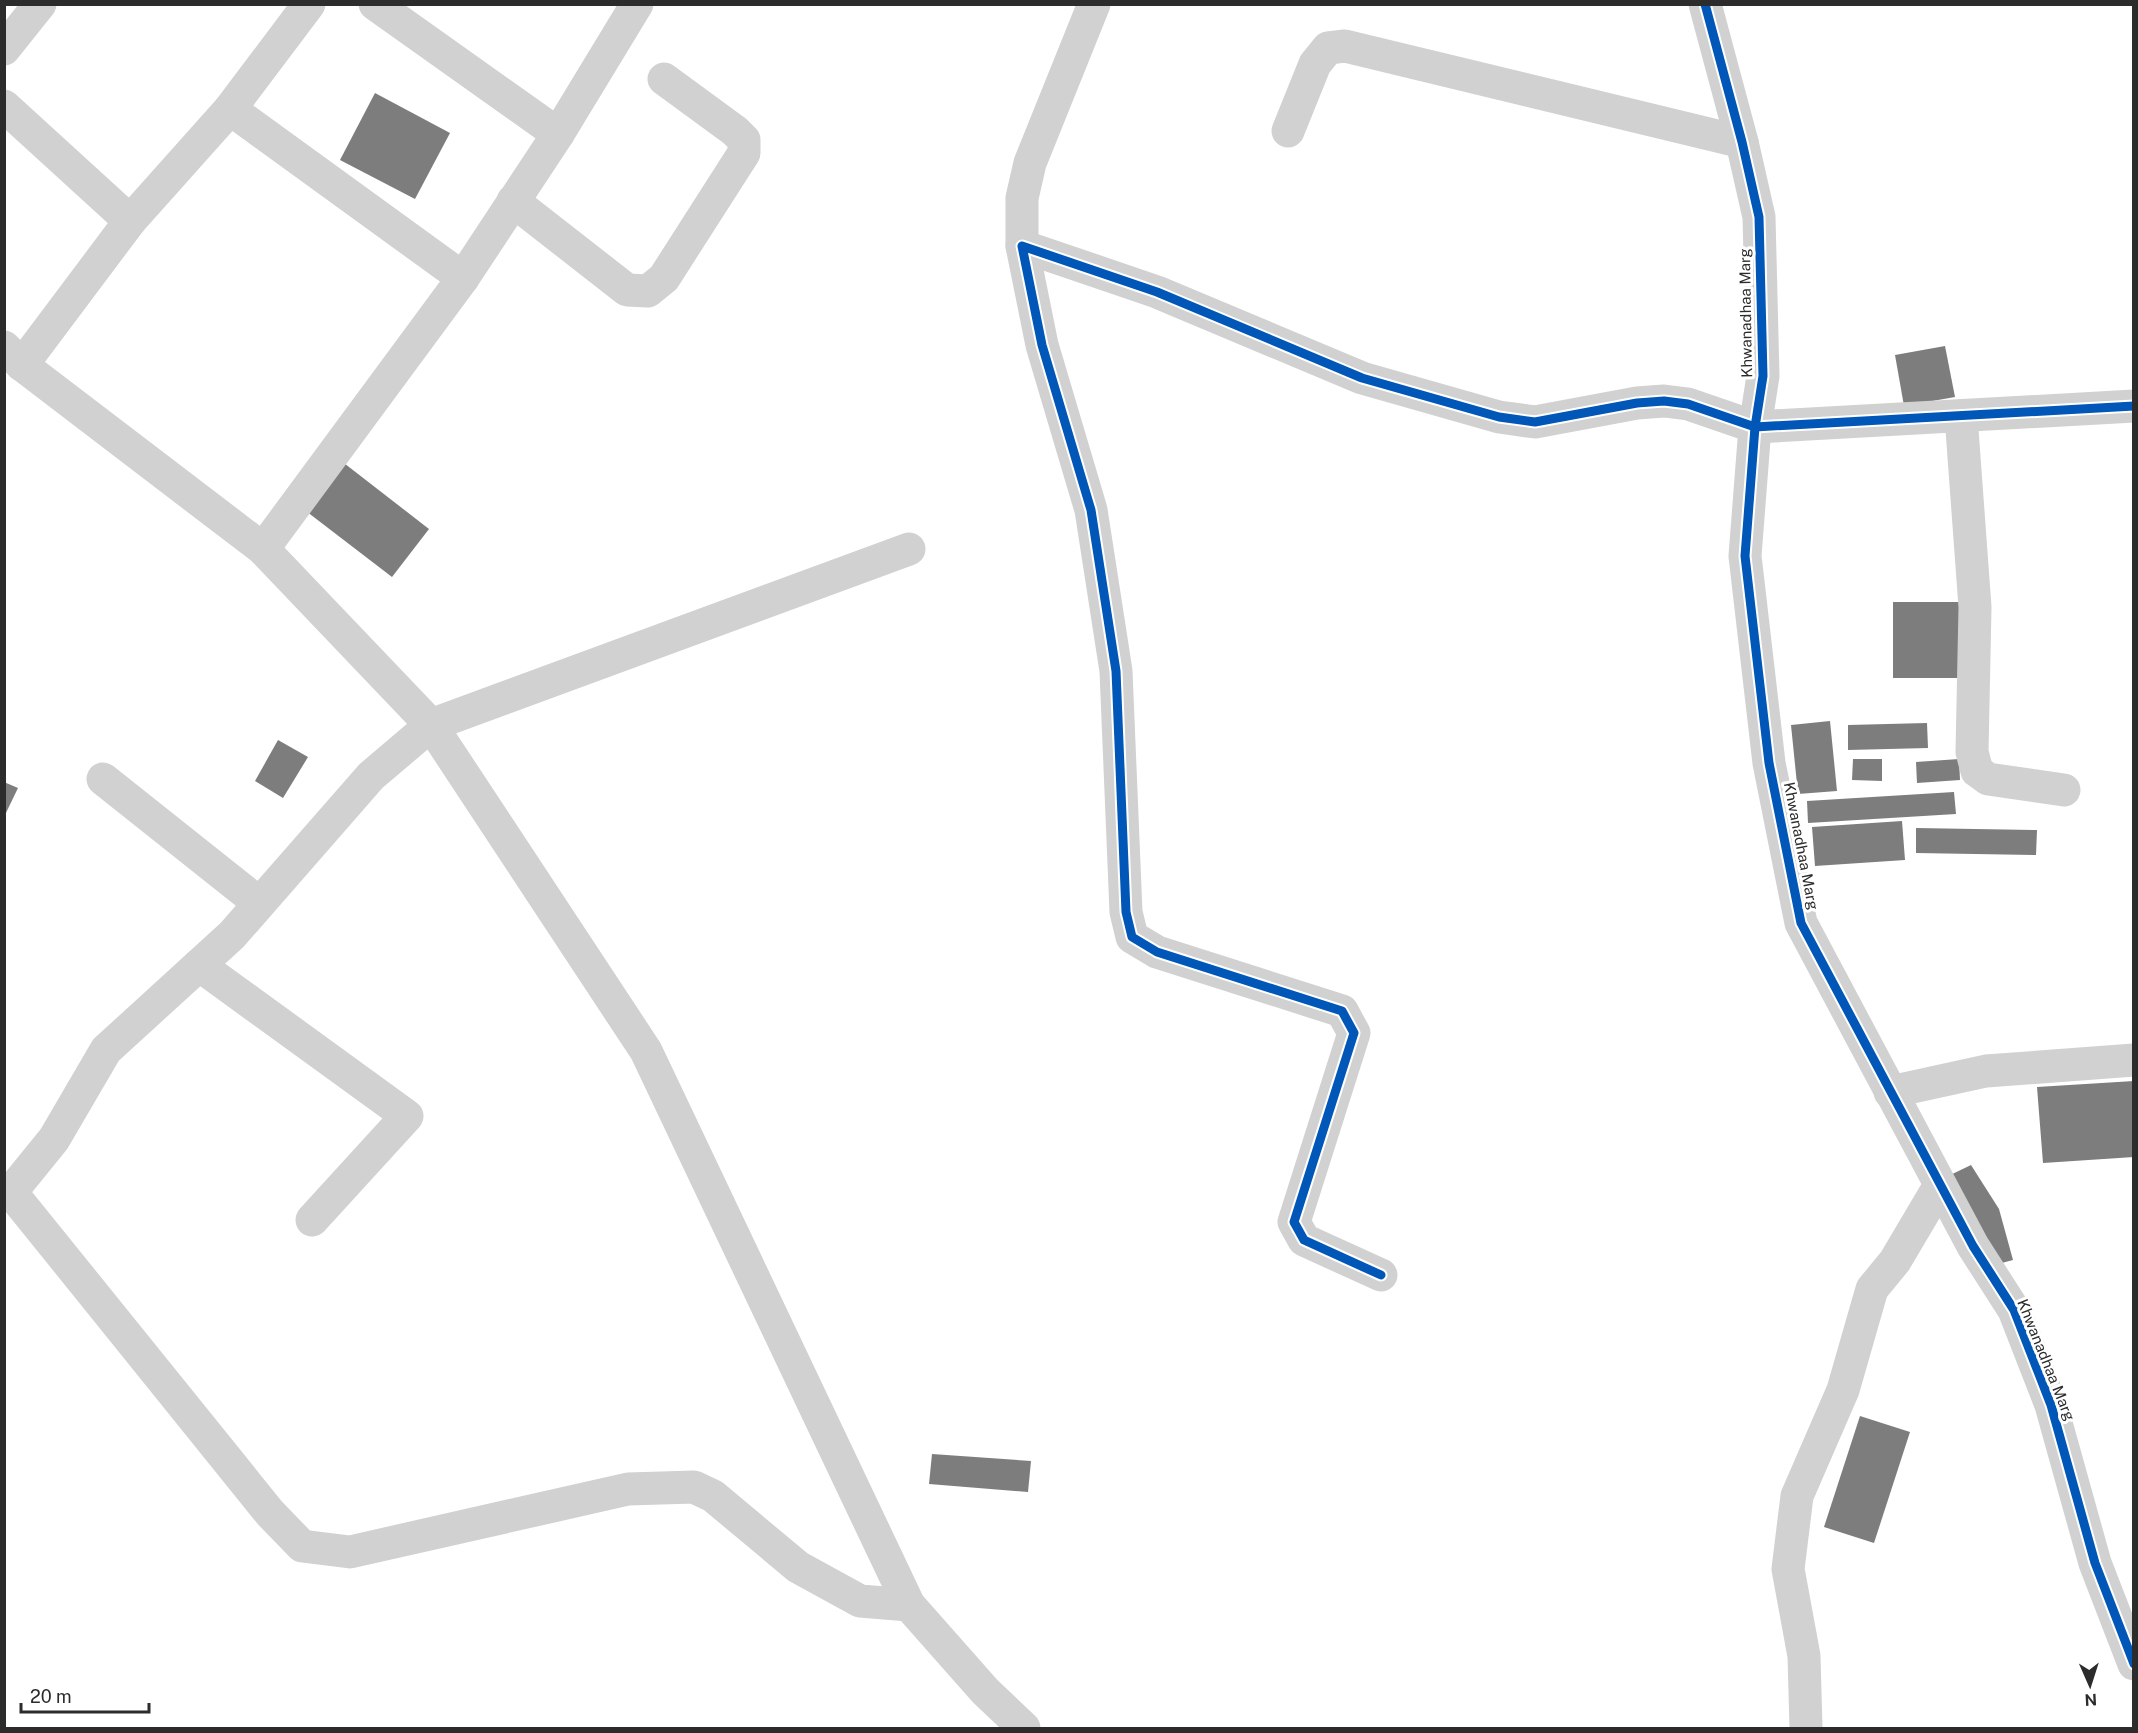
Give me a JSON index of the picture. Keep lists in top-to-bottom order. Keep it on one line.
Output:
{"streets":{"street":["Khwanadhaa Marg"]},"scale_bar":"20 m","north":"bottom"}
